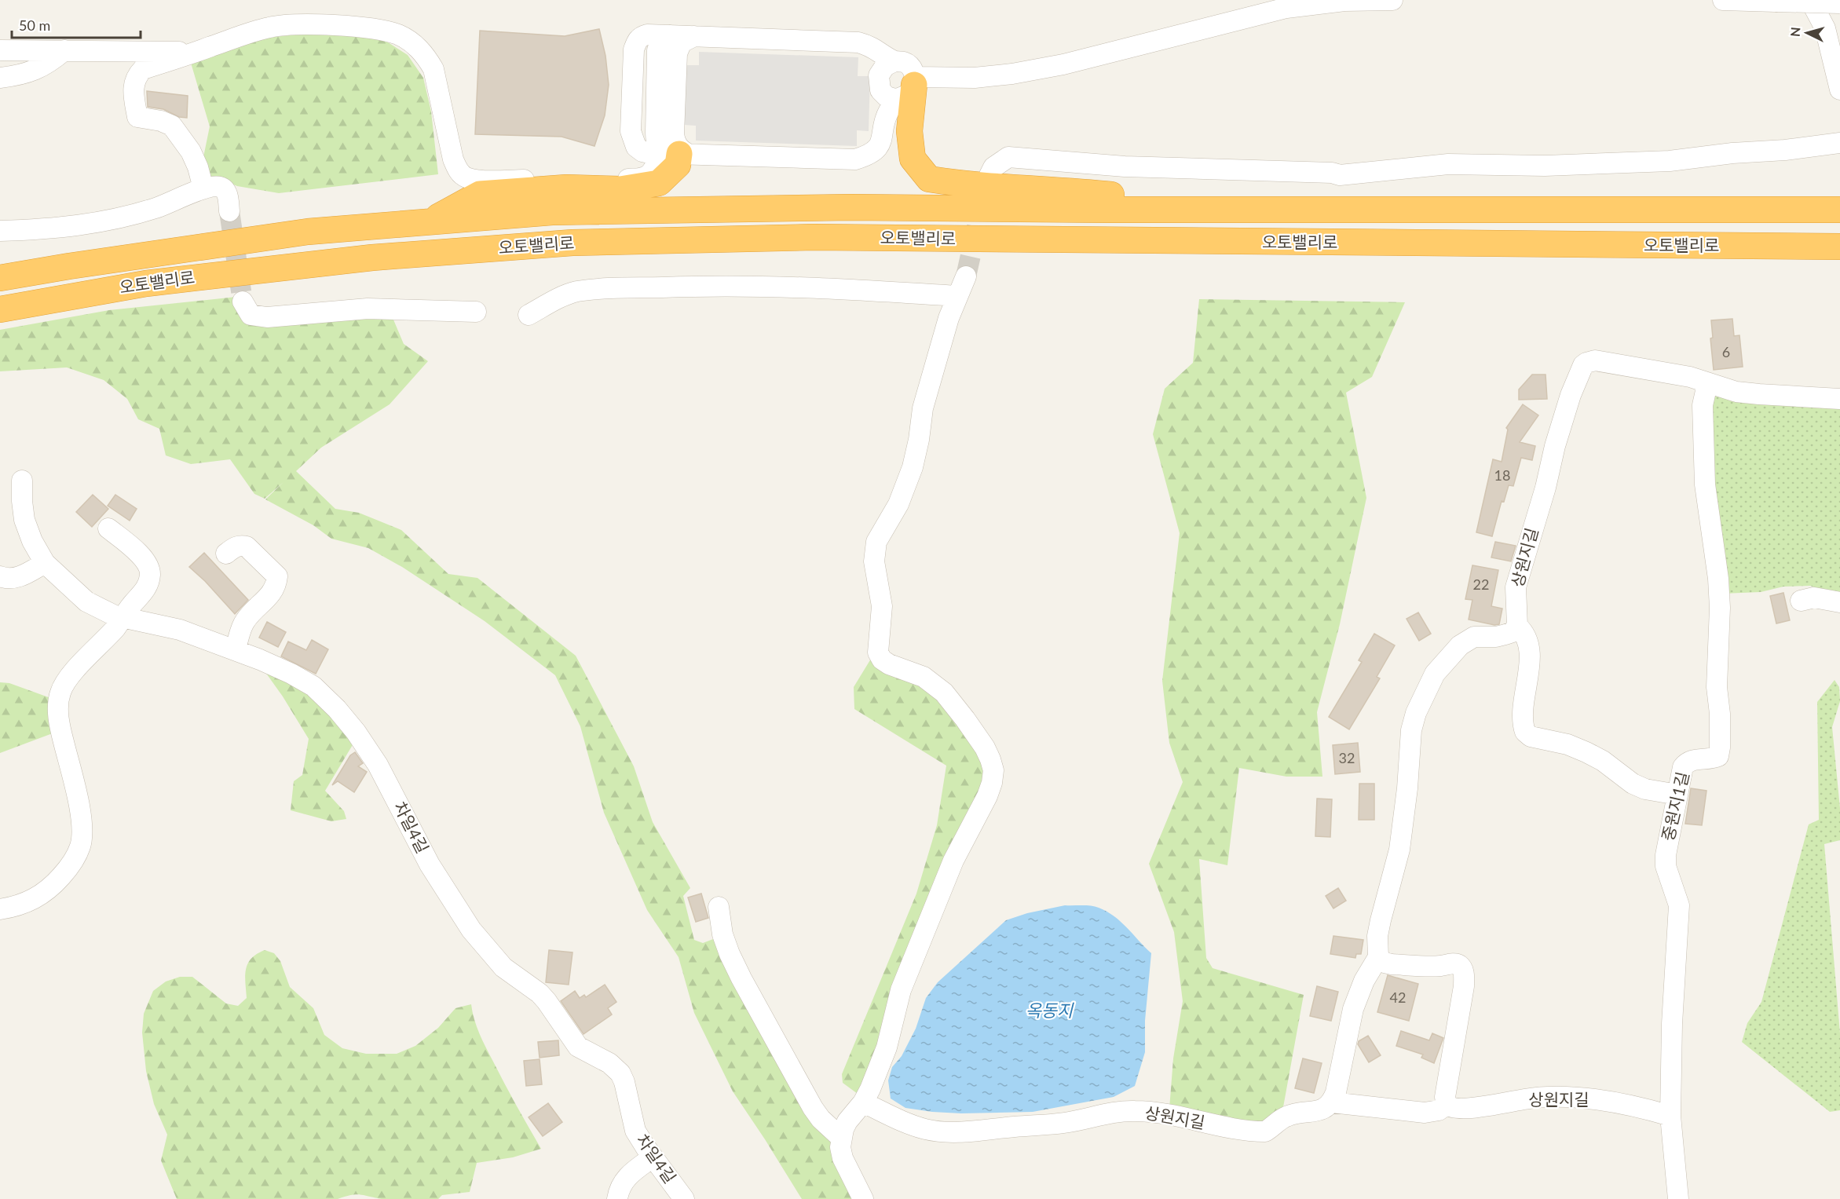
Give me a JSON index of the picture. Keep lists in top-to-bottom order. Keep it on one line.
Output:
{"streets":{"highway":["오토밸리로"],"street":["상원지길","중원지1길","차일4길"]},"crossings":[["상원지길","중원지1길"]],"water":["옥동지"],"house_numbers":["6","18","22","32","42"],"scale_bar":"50 m","north":"left"}
